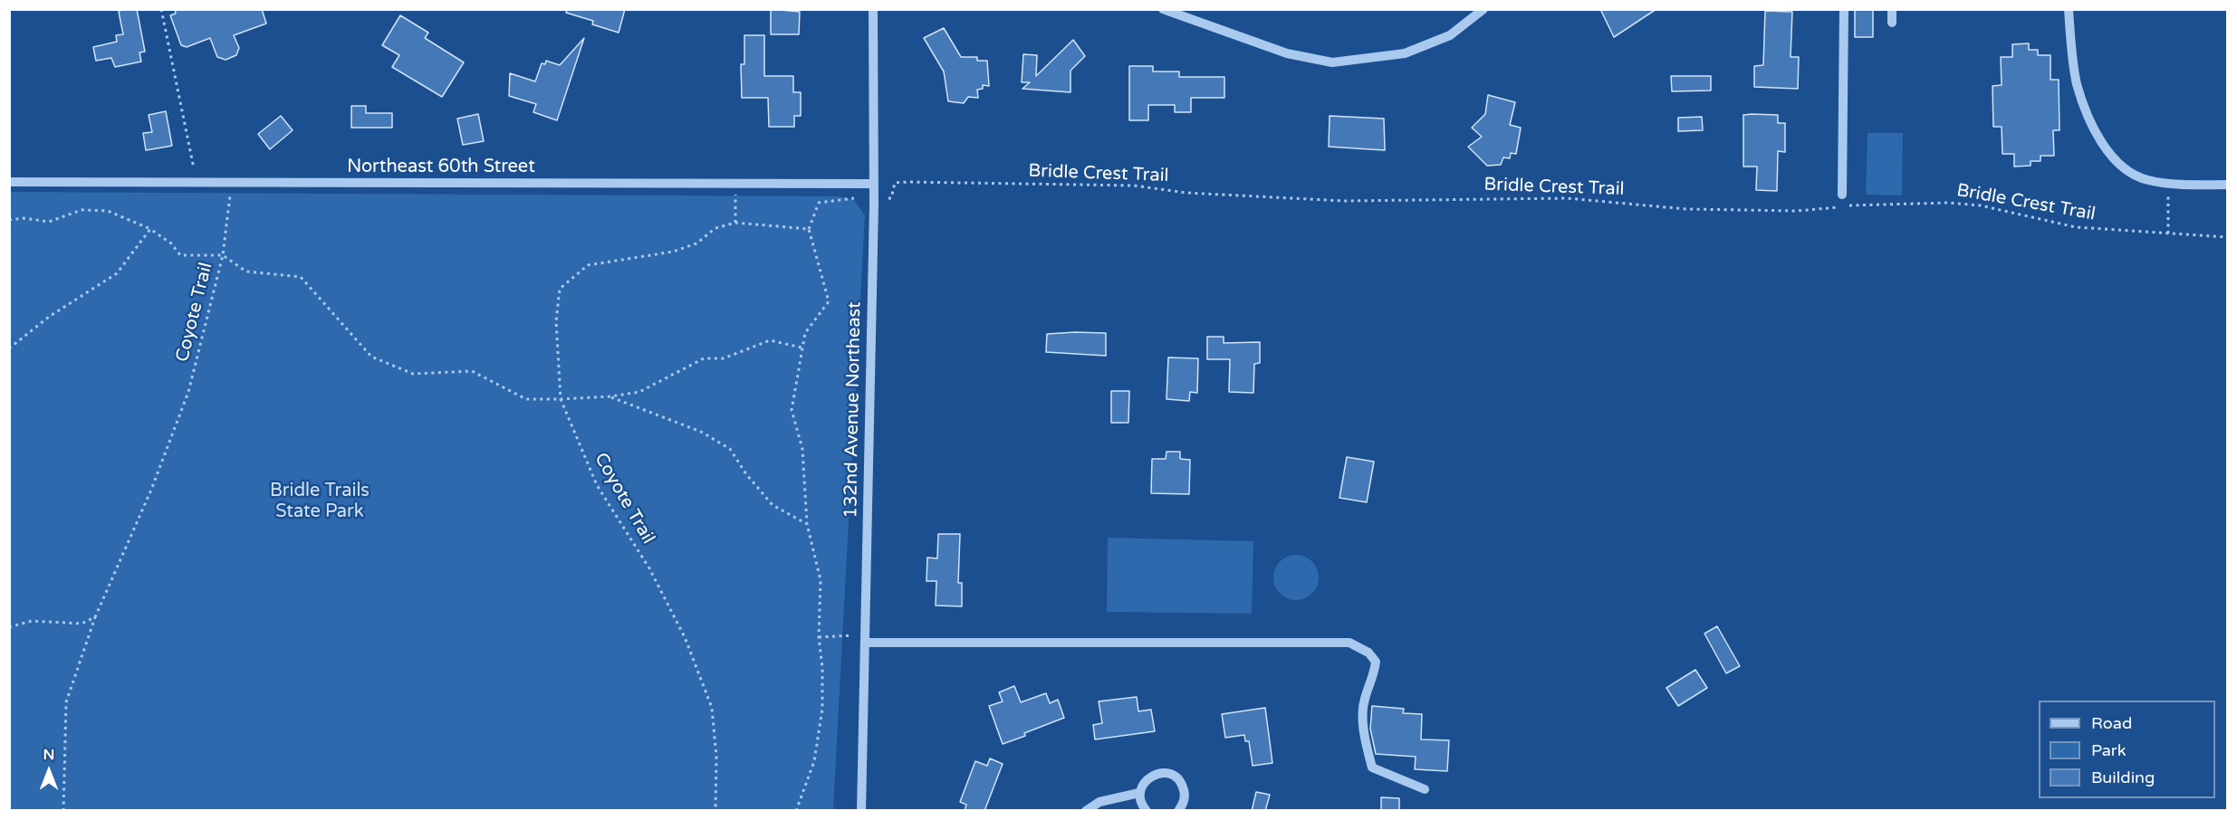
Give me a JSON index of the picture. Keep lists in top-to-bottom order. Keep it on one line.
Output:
{"streets":{"street":["Northeast 60th Street","132nd Avenue Northeast"],"path":["Bridle Crest Trail","Coyote Trail"]},"crossings":[["Northeast 60th Street","132nd Avenue Northeast"]],"parks":["Bridle Trails State Park"],"legend":["Road","Park","Building"],"north":"top"}
